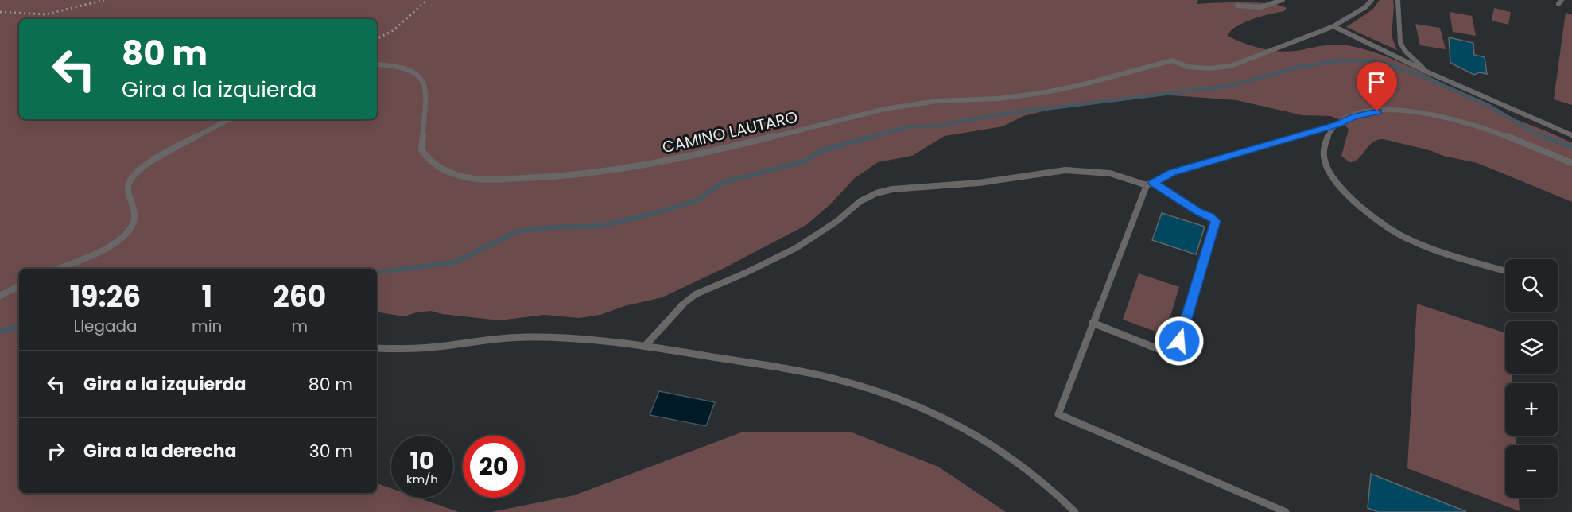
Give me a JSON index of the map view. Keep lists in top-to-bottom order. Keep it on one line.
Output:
{"streets":{"lane":["CAMINO LAUTARO"]},"page":{"turn":["80 m","Gira a la izquierda"],"map_buttons":["+","−"],"eta":["19:26","Llegada","1","min","260","m"],"list":[{"name":"Gira a la izquierda","value":"80 m"},{"name":"Gira a la derecha","value":"30 m"}],"speed":"10 km/h","limit":"20"}}
